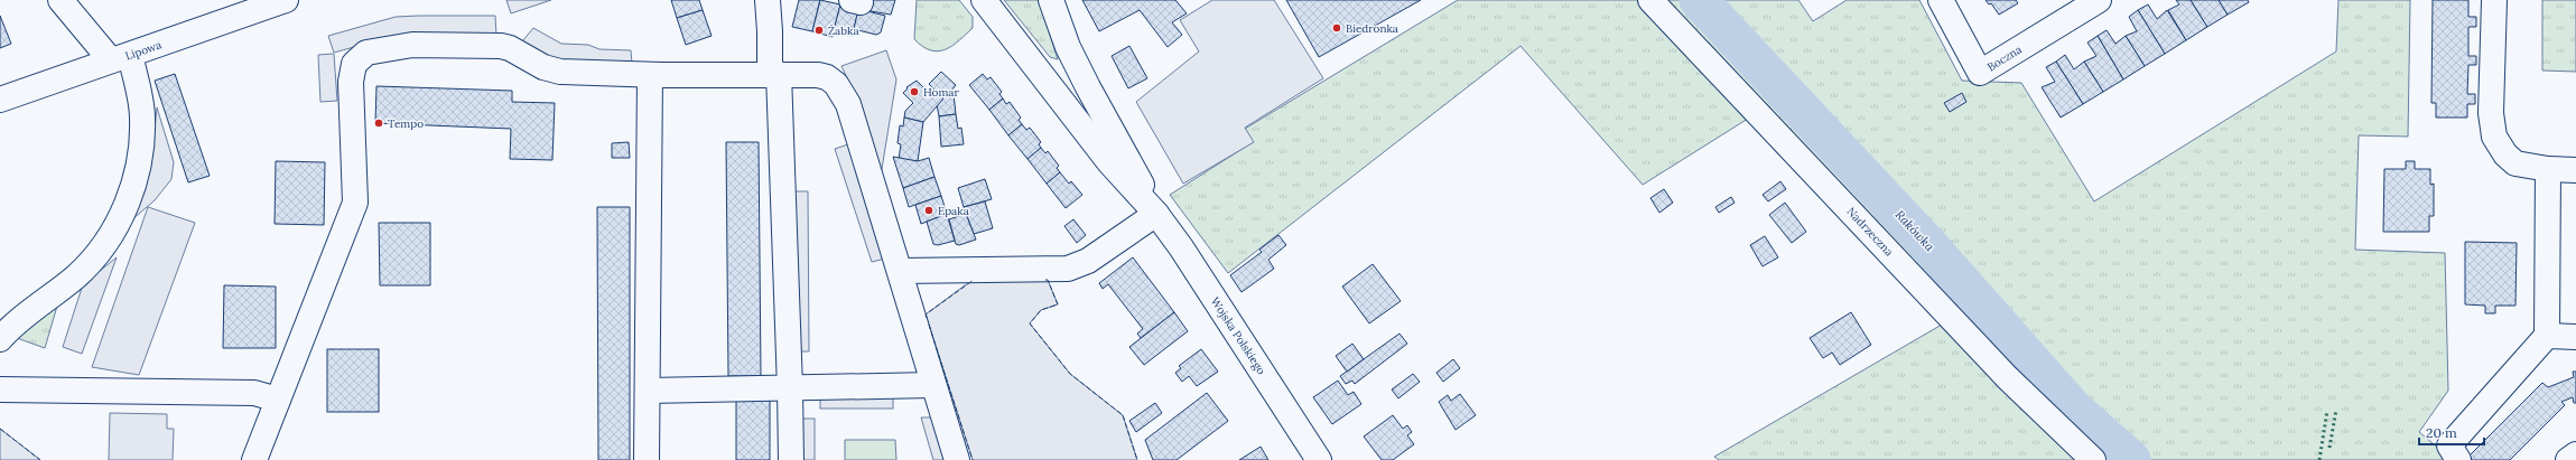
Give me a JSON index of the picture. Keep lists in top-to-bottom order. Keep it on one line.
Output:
{"streets":{"street":["Lipowa","Boczna","Nadrzeczna","Wojska Polskiego"]},"water":["Rakówka"],"places":["Biedronka","Żabka","Homar","Tempo","Epaka"],"scale_bar":"20 m"}
